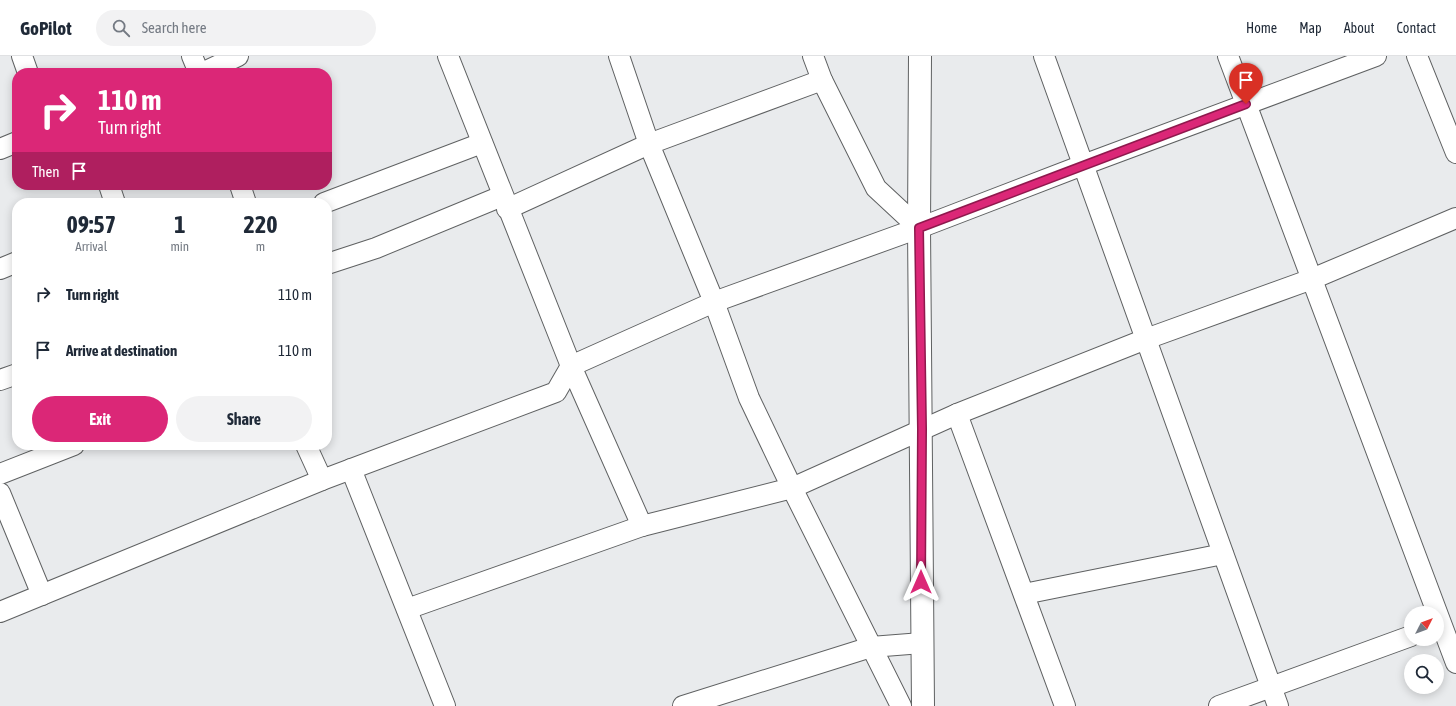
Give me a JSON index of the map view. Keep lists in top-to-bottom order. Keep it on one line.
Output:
{"north":"top right","page":{"header":"GoPilot","search":"Search here","nav":["Home","Map","About","Contact"],"turn":["110 m","Turn right"],"then":"Then","eta":["09:57","Arrival","1","min","220","m"],"list":[{"name":"Turn right","value":"110 m"},{"name":"Arrive at destination","value":"110 m"}],"buttons":["Exit","Share"]}}
